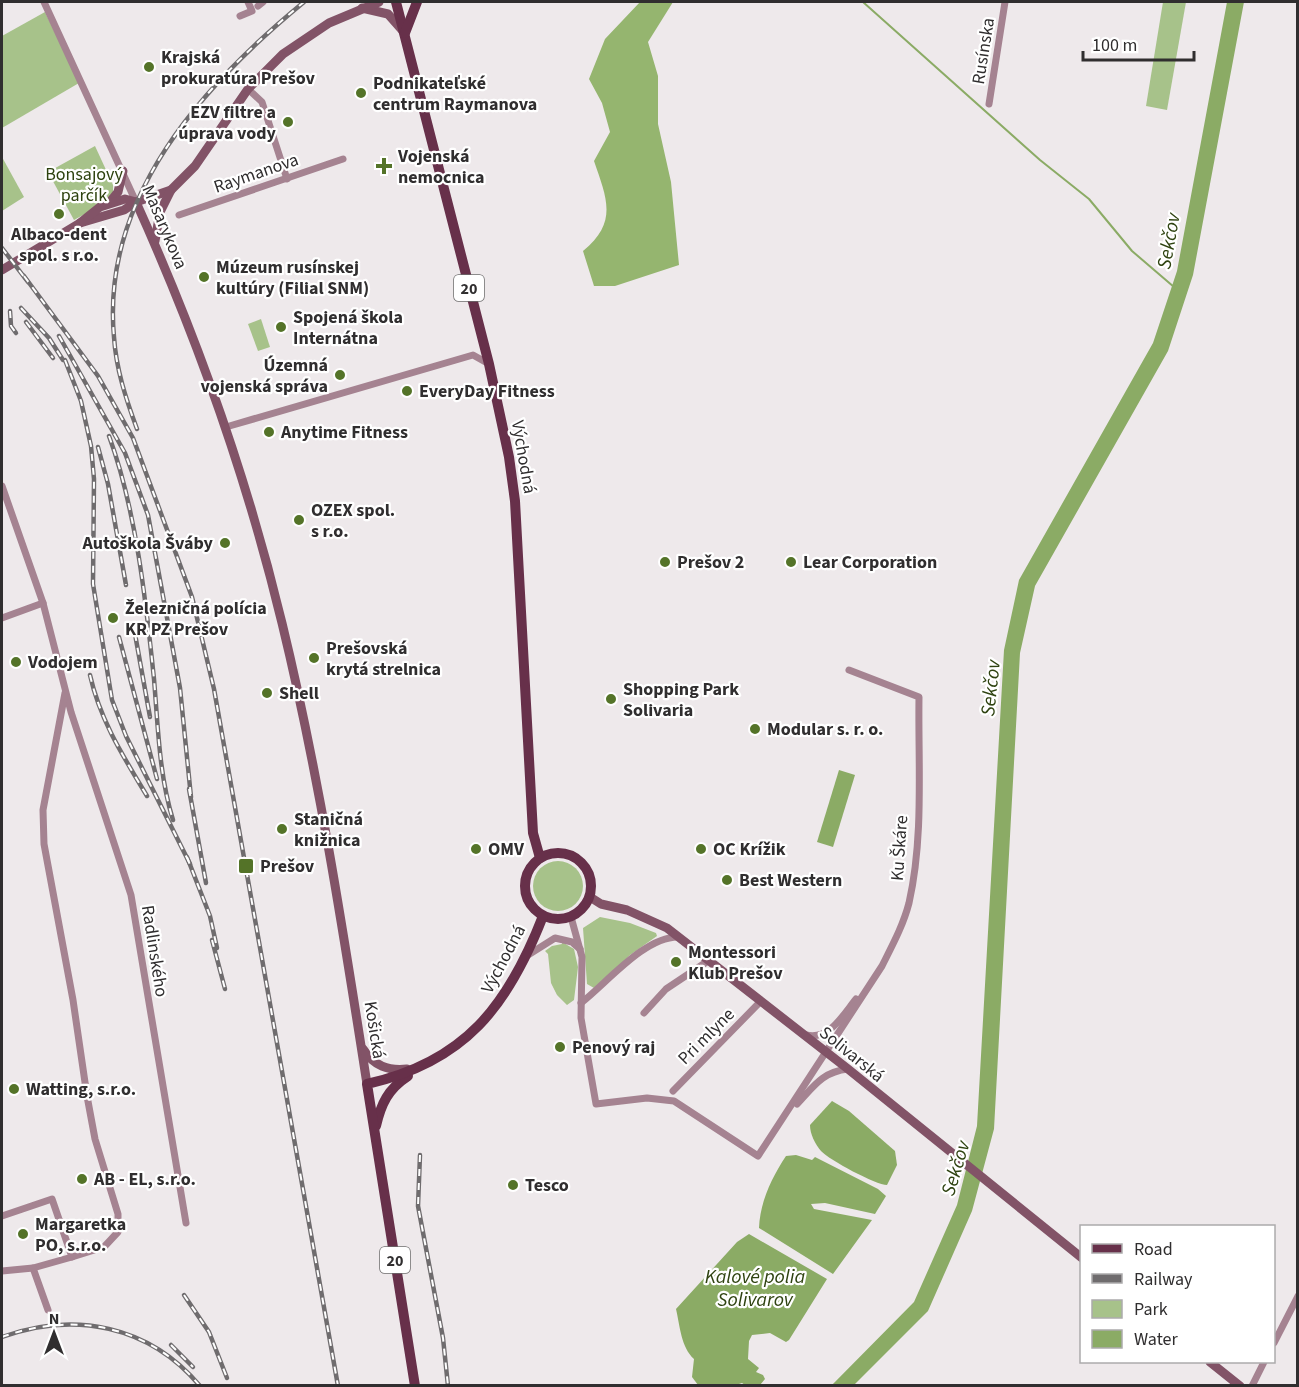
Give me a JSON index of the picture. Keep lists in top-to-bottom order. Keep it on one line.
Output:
{"streets":{"main road":["20","Východná","Košická"],"street":["Rusínska","Raymanova","Masarykova","Ku Škáre","Radlinského","Pri mlyne","Solivarská"]},"crossings":[["Masarykova","Košická"],["Východná","Košická"],["Východná","Solivarská"],["Ku Škáre","Solivarská"],["Pri mlyne","Solivarská"]],"water":["Sekčov","Kalové polia Solivarov"],"parks":["Bonsajový parčík"],"places":{"other":["Krajská prokuratúra Prešov","Podnikateľské centrum Raymanova","EZV filtre a úprava vody","Albaco-dent spol. s r.o.","Múzeum rusínskej kultúry (Filial SNM)","Spojená škola Internátna","Územná vojenská správa","EveryDay Fitness","Anytime Fitness","OZEX spol. s r.o.","Autoškola Šváby","Prešov 2","Lear Corporation","Železničná polícia KR PZ Prešov","Prešovská krytá strelnica","Vodojem","Shell","Shopping Park Solivaria","Modular s. r. o.","Staničná knižnica","OMV","OC Krížik","Best Western","Montessori Klub Prešov","Penový raj","Watting, s.r.o.","AB - EL, s.r.o.","Tesco","Margaretka PO, s.r.o."],"health":["Vojenská nemocnica"],"transit":["Prešov"]},"legend":["Road","Railway","Park","Water"],"scale_bar":"100 m","north":"top"}
